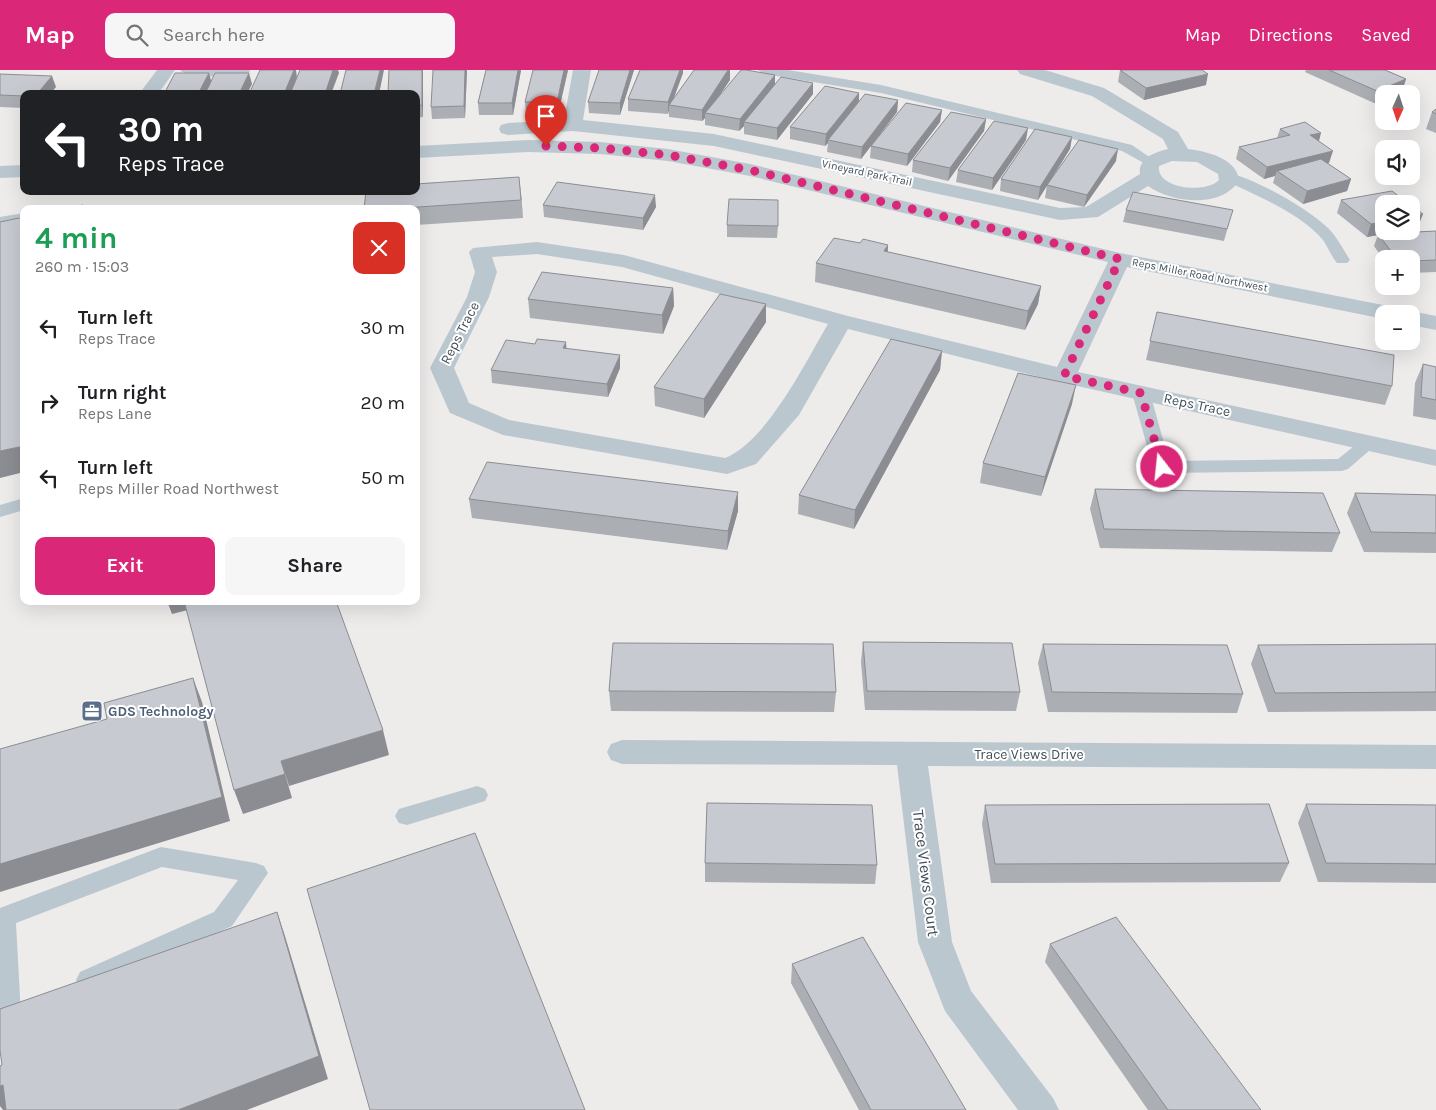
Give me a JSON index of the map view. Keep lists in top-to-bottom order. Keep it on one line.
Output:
{"streets":{"street":["Vineyard Park Trail","Reps Miller Road Northwest","Reps Trace","Trace Views Drive","Trace Views Court"]},"crossings":[["Trace Views Drive","Trace Views Court"]],"places":{"office":["GDS Technology"]},"north":"bottom","page":{"header":"Map","search":"Search here","nav":["Map","Directions","Saved"],"map_buttons":["+","−"],"turn":["30 m","Reps Trace"],"heading":["4 min","260 m · 15:03"],"list":[{"name":"Turn left","note":"Reps Trace","value":"30 m"},{"name":"Turn right","note":"Reps Lane","value":"20 m"},{"name":"Turn left","note":"Reps Miller Road Northwest","value":"50 m"}],"buttons":["Exit","Share"]}}
